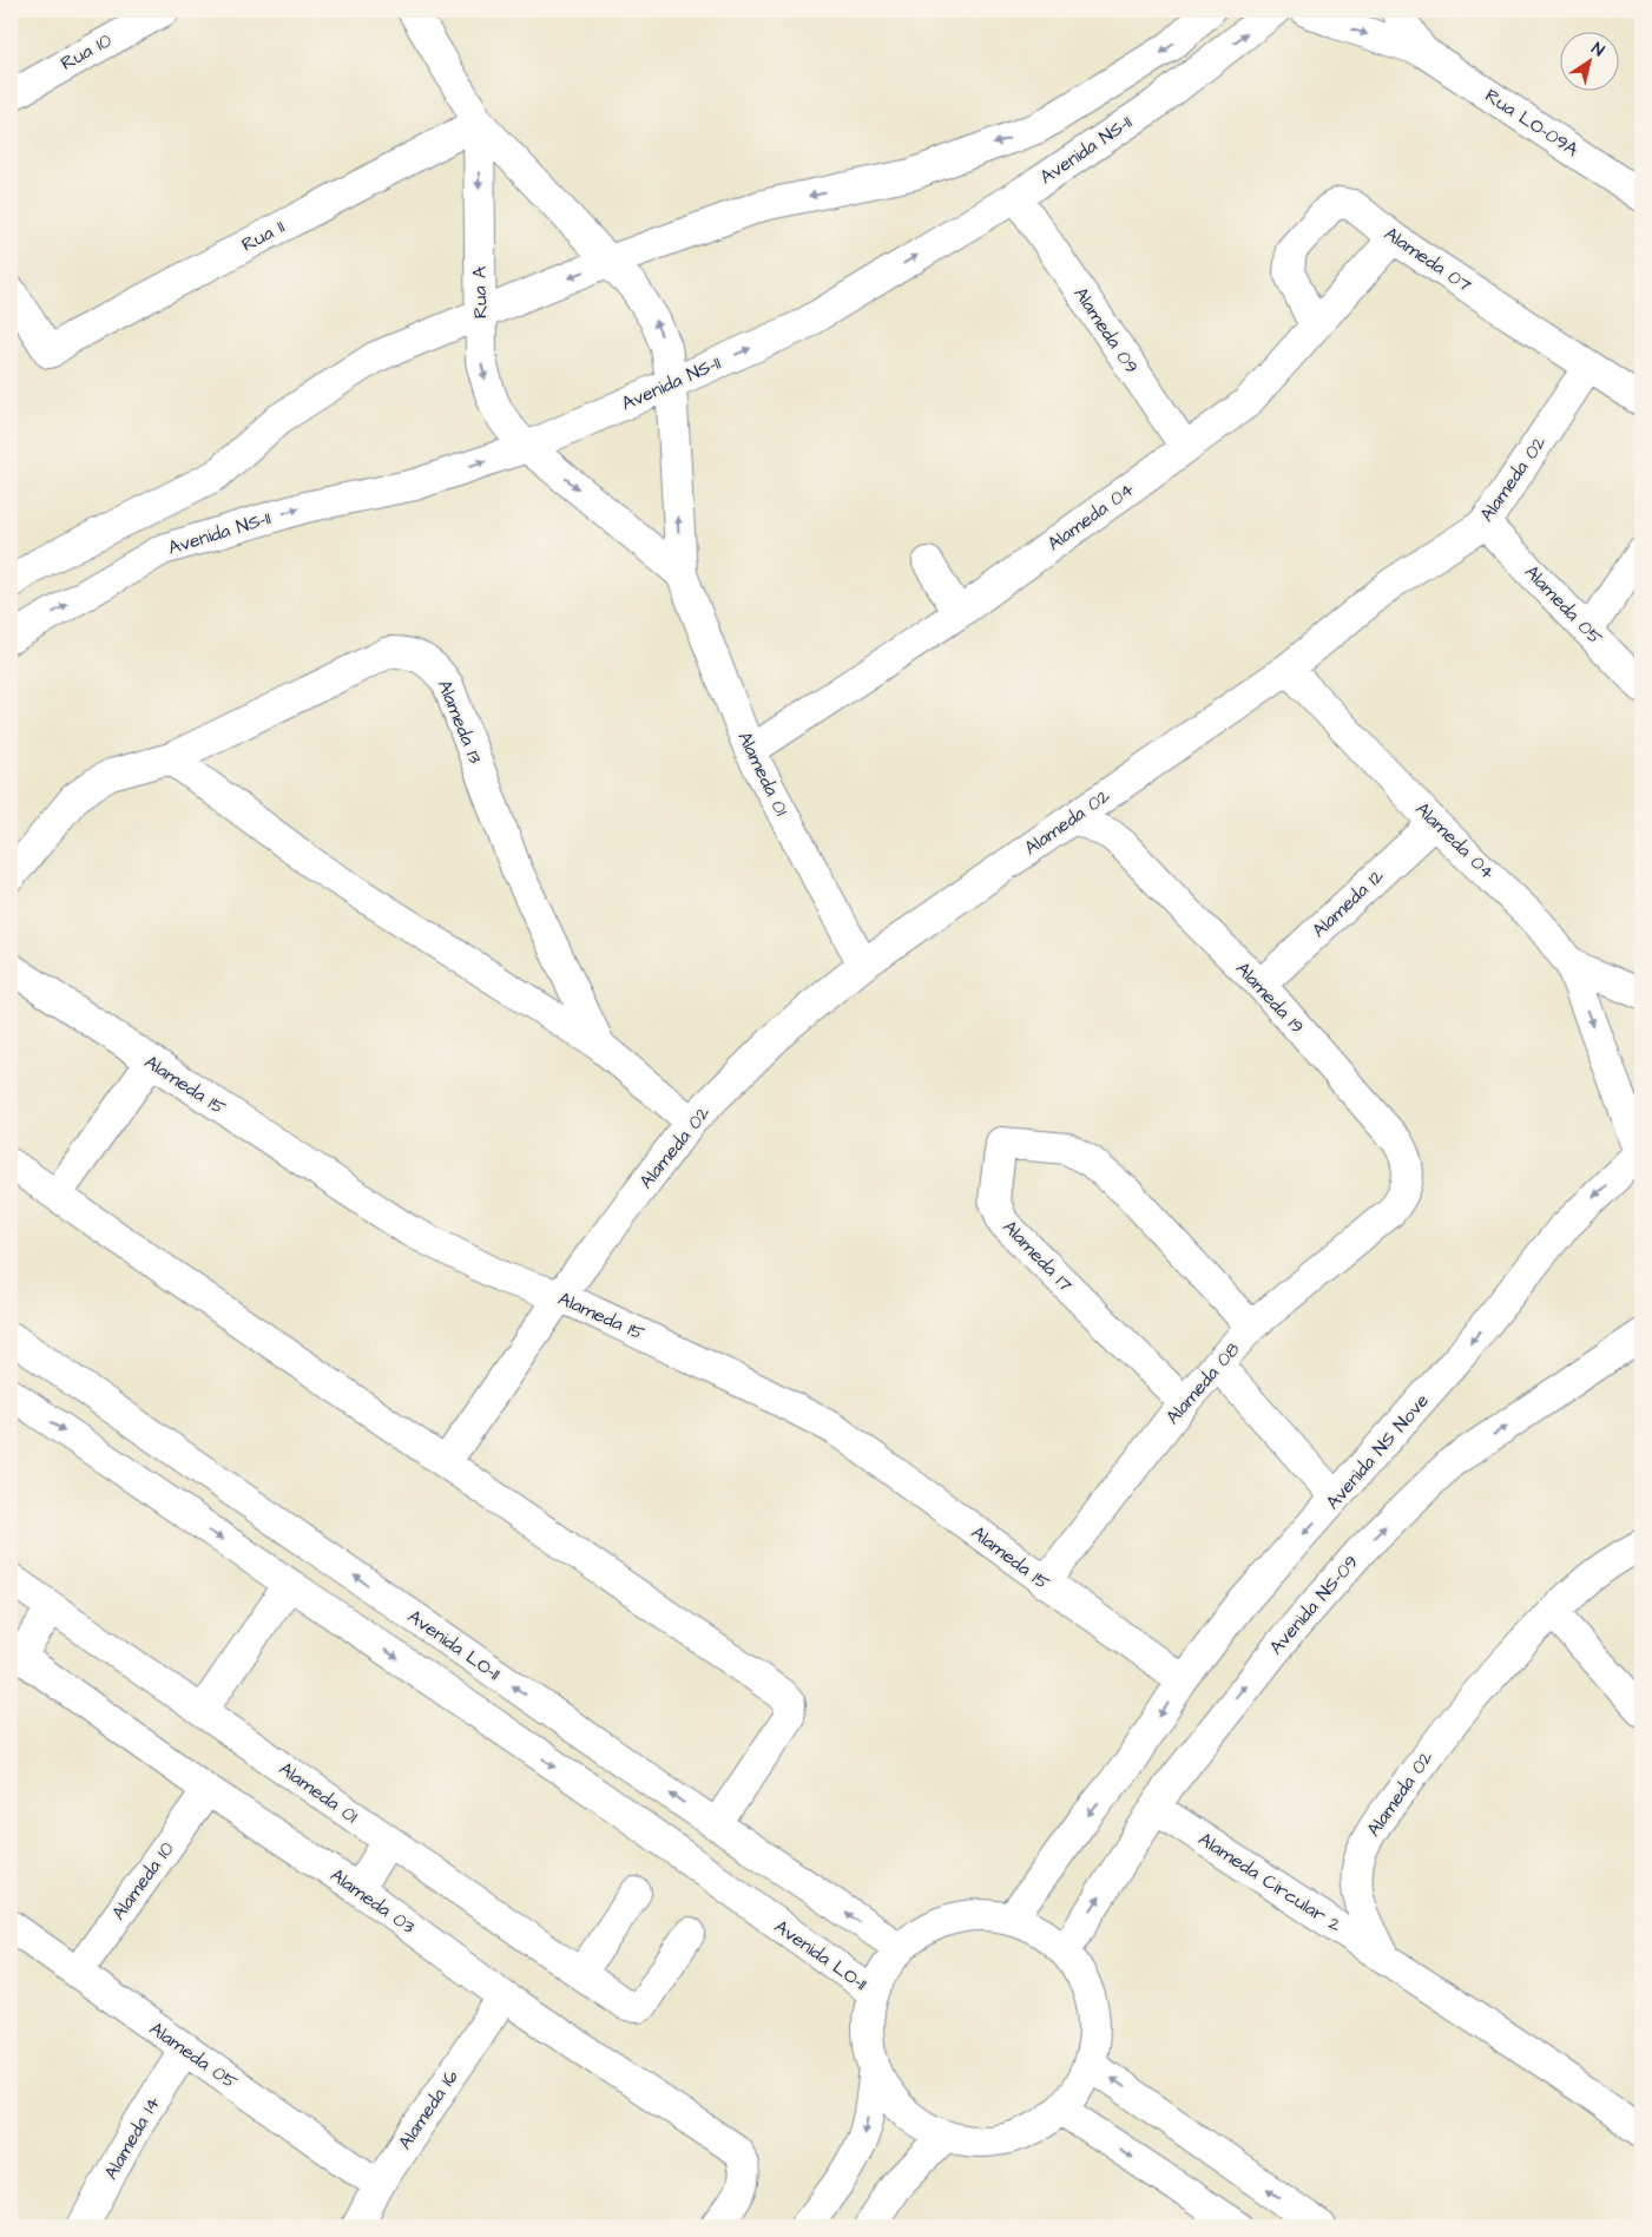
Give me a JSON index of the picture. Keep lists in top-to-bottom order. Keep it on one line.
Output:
{"streets":{"street":["Rua 10","Rua LO-09A","Avenida NS-11","Rua 11","Alameda 07","Rua A","Alameda 09","Alameda 02","Alameda 04","Alameda 05","Alameda 13","Alameda 01","Alameda 12","Alameda 19","Alameda 15","Alameda 17","Alameda 08","Avenida NS Nove","Avenida NS-09","Avenida LO-11","Alameda 10","Alameda Circular 2","Alameda 03","Alameda 16","Alameda 14"]},"crossings":[["Avenida NS-11","Rua A"],["Rua 11","Rua A"],["Alameda 07","Alameda 02"],["Alameda 07","Alameda 04"],["Rua A","Alameda 01"],["Alameda 09","Alameda 04"],["Alameda 02","Alameda 04"],["Alameda 02","Alameda 05"],["Alameda 02","Alameda 13"],["Alameda 02","Alameda 01"],["Alameda 02","Alameda 19"],["Alameda 02","Alameda 15"],["Alameda 02","Alameda Circular 2"],["Alameda 04","Alameda 01"],["Alameda 04","Alameda 12"],["Alameda 05","Alameda 10"],["Alameda 05","Alameda 16"],["Alameda 05","Alameda 14"],["Alameda 12","Alameda 19"],["Alameda 19","Alameda 08"],["Alameda 15","Alameda 08"],["Alameda 15","Avenida NS Nove"],["Alameda 17","Alameda 08"],["Avenida NS-09","Alameda Circular 2"],["Alameda 10","Alameda 03"],["Alameda 03","Alameda 16"]],"one_way":["Avenida NS Nove","Avenida NS-09"],"north":"top right"}
